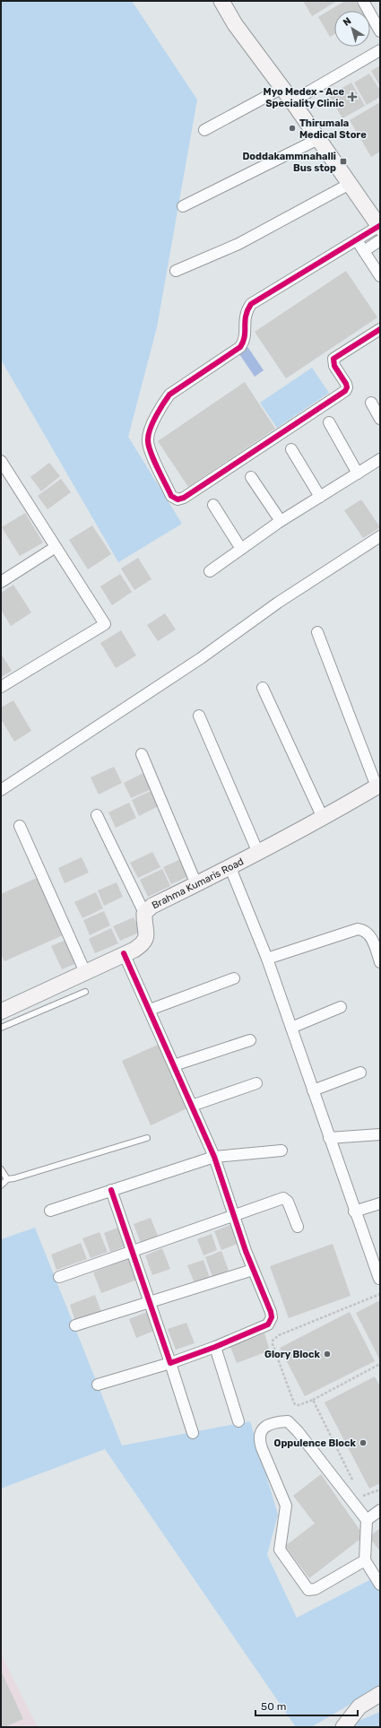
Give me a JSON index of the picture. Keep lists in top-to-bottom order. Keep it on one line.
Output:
{"streets":{"street":["Brahma Kumaris Road"]},"places":{"health":["Myo Medex - Ace Speciality Clinic"],"other":["Thirumala Medical Store","Glory Block","Oppulence Block"],"transit":["Doddakammnahalli Bus stop"]},"scale_bar":"50 m","north":"top left"}
